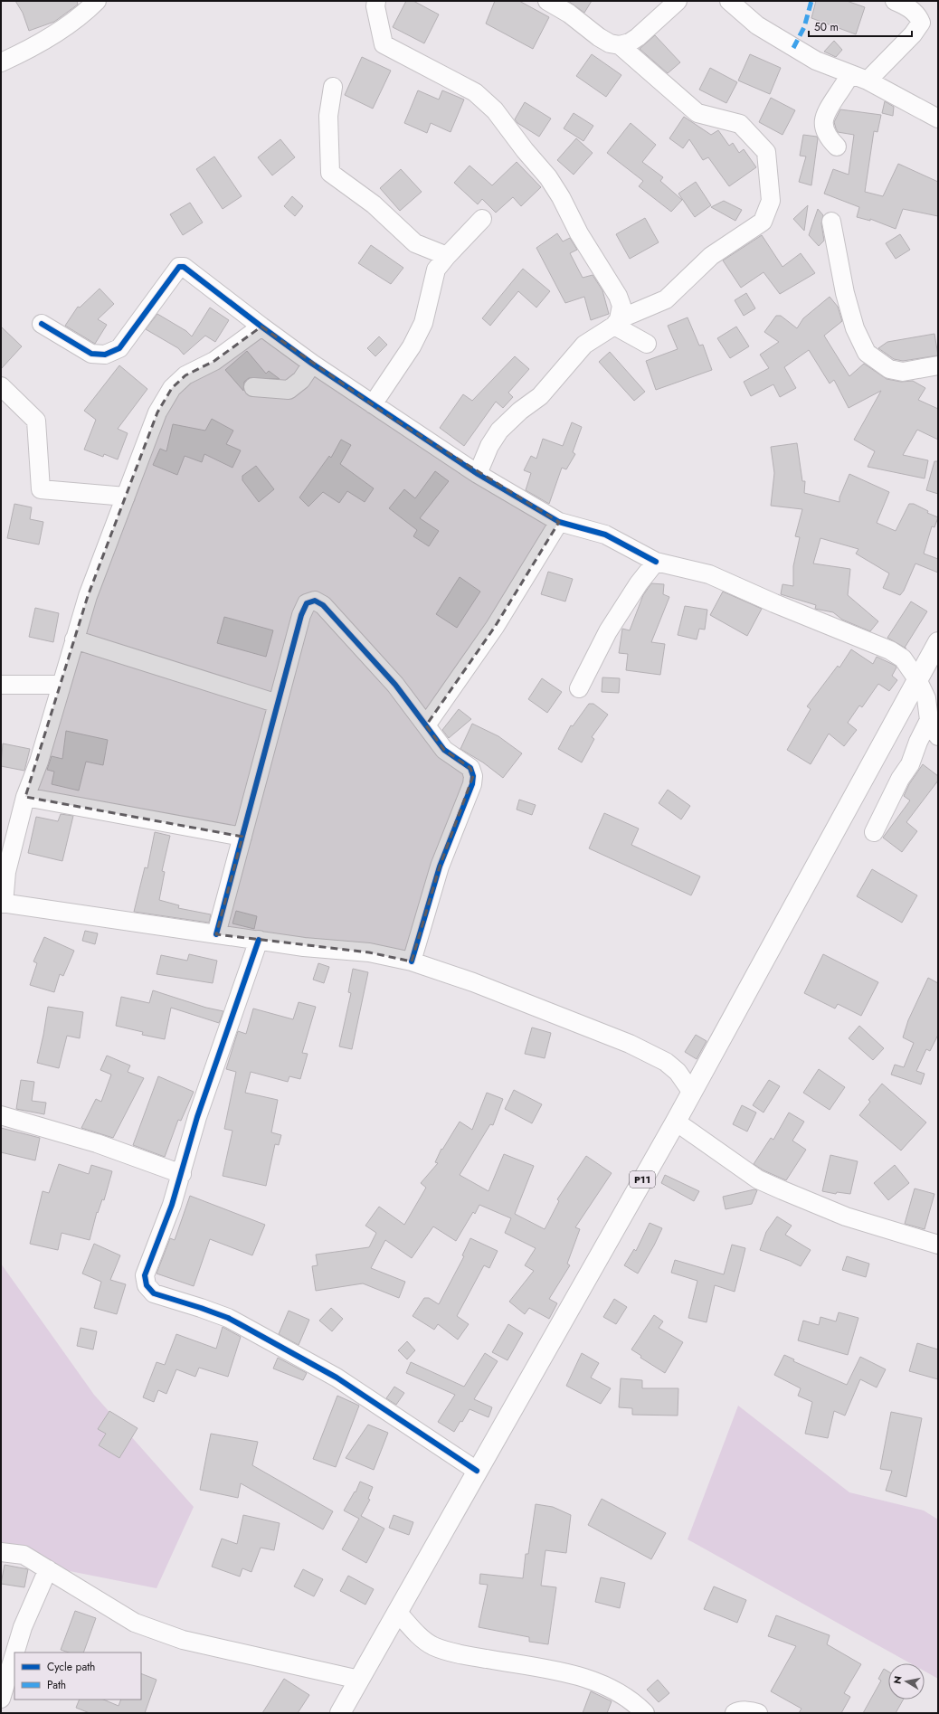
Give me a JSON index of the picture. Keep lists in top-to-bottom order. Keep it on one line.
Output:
{"streets":{"main road":["P11"]},"legend":["Cycle path","Path"],"scale_bar":"50 m","north":"left"}
